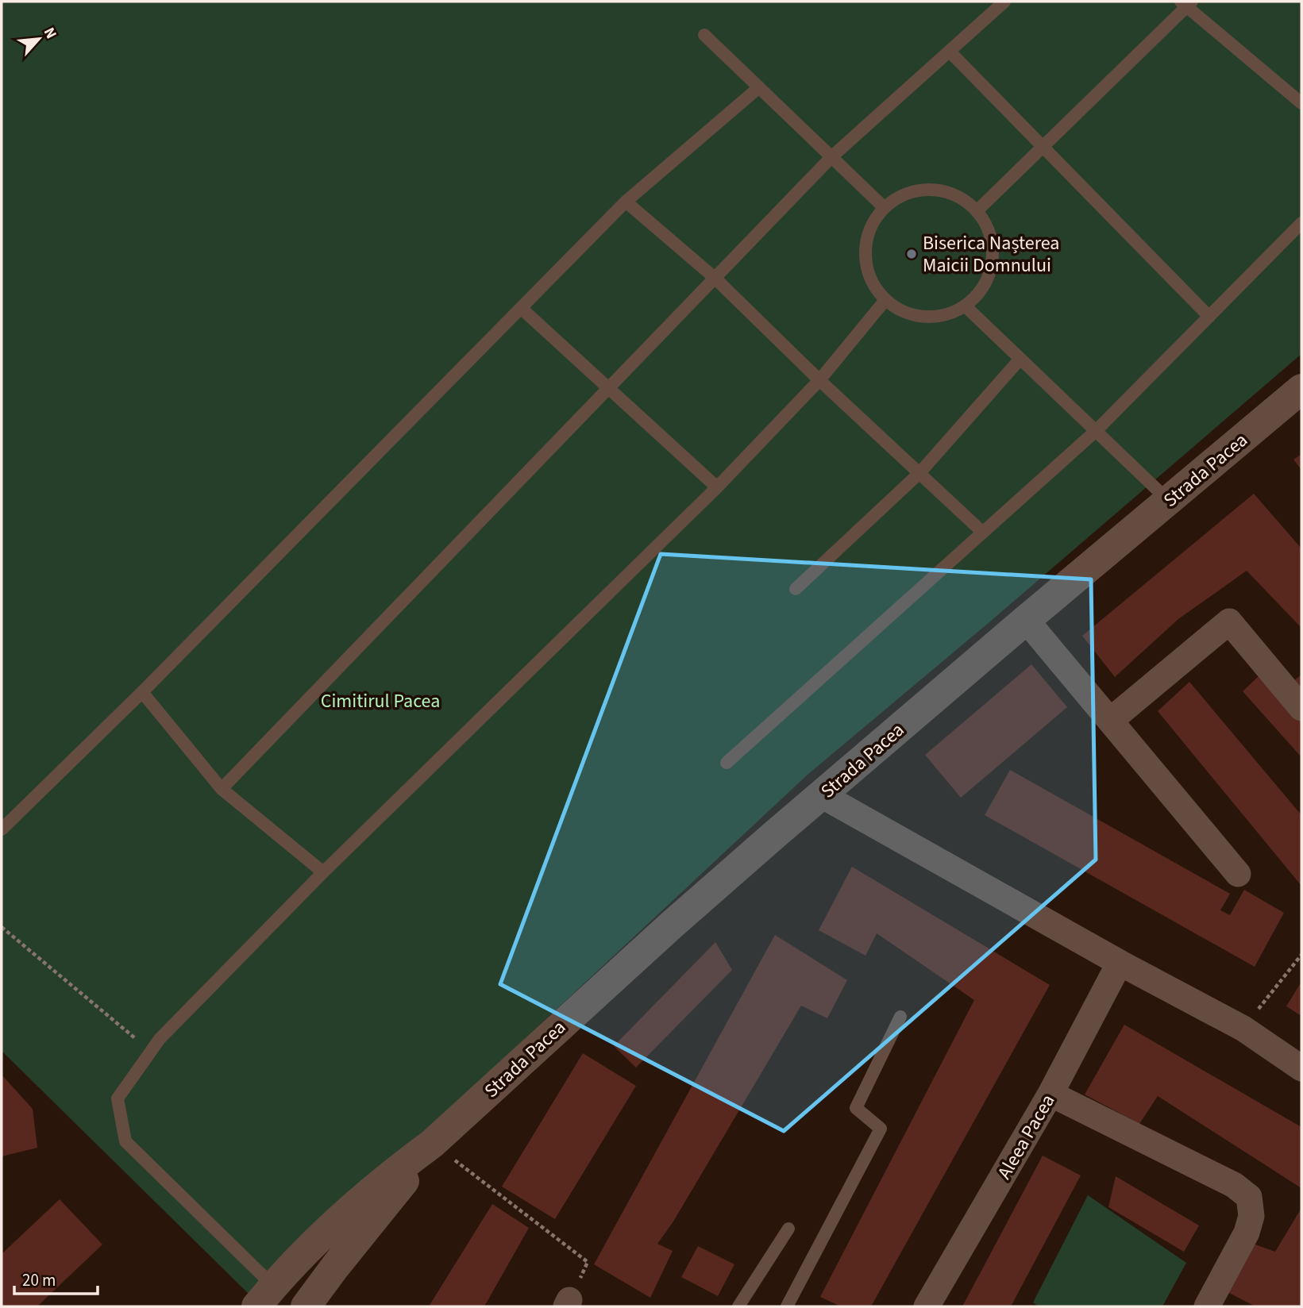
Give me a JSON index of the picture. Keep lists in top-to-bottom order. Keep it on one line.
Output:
{"streets":{"main road":["Strada Pacea"],"street":["Aleea Pacea"]},"parks":["Cimitirul Pacea"],"places":["Biserica Nașterea Maicii Domnului"],"scale_bar":"20 m","north":"top right"}
